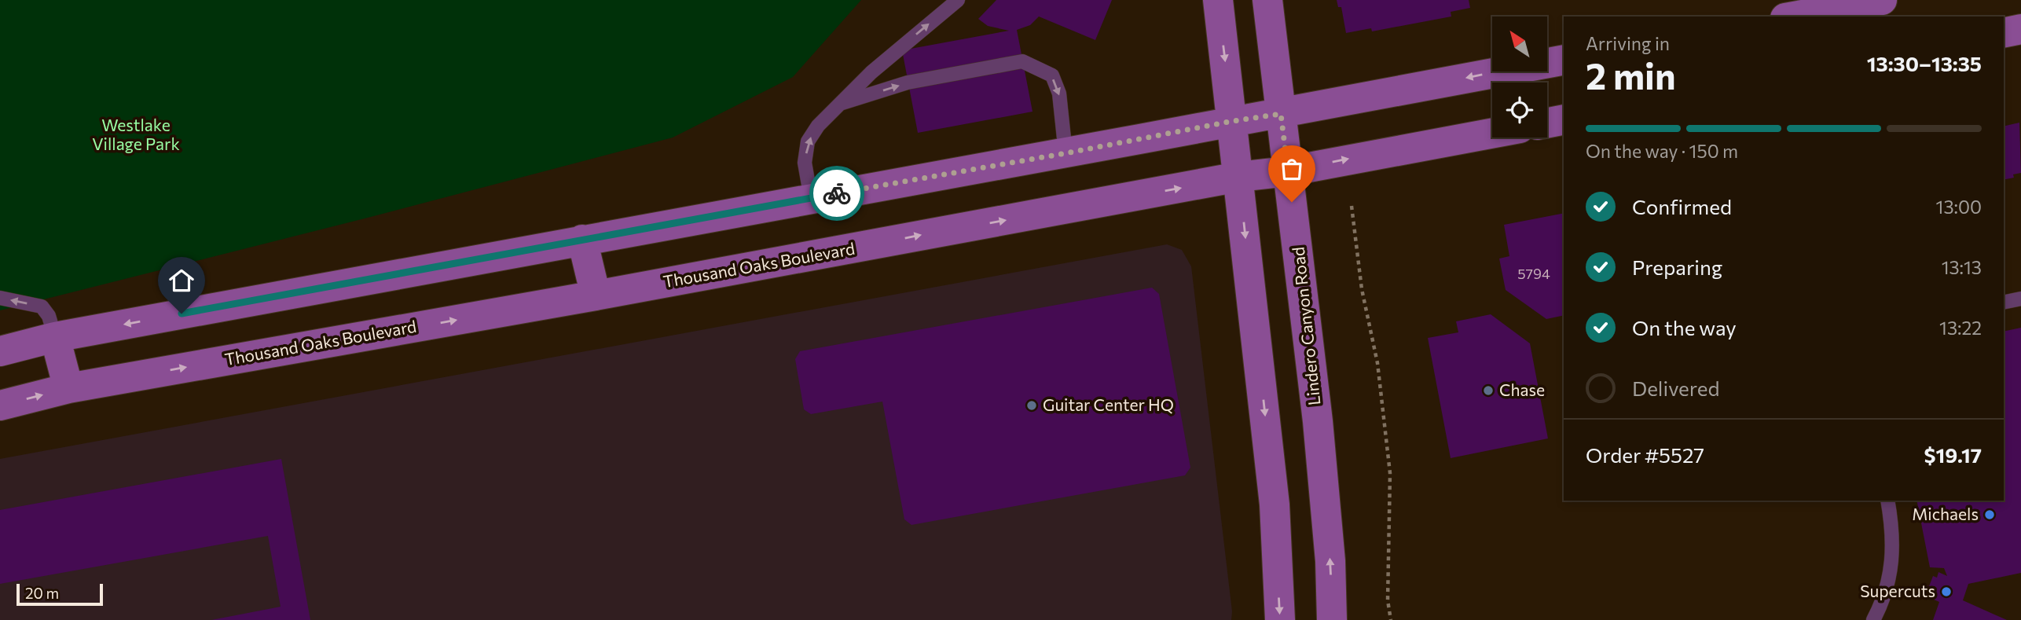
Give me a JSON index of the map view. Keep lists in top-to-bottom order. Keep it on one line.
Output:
{"streets":{"main road":["Thousand Oaks Boulevard","Lindero Canyon Road"]},"crossings":[["Thousand Oaks Boulevard","Lindero Canyon Road"]],"parks":["Westlake Village Park"],"places":["Chase","Guitar Center HQ","Michaels","Supercuts"],"house_numbers":["5794"],"scale_bar":"20 m","north":"top left","page":{"heading":["2 min","Arriving in","13:30–13:35"],"panel":["Order #5527","$19.17"],"bar":"On the way · 150 m","list":[["Confirmed","13:00"],["Preparing","13:13"],["On the way","13:22"],"Delivered"],"scale":"20 m"}}
